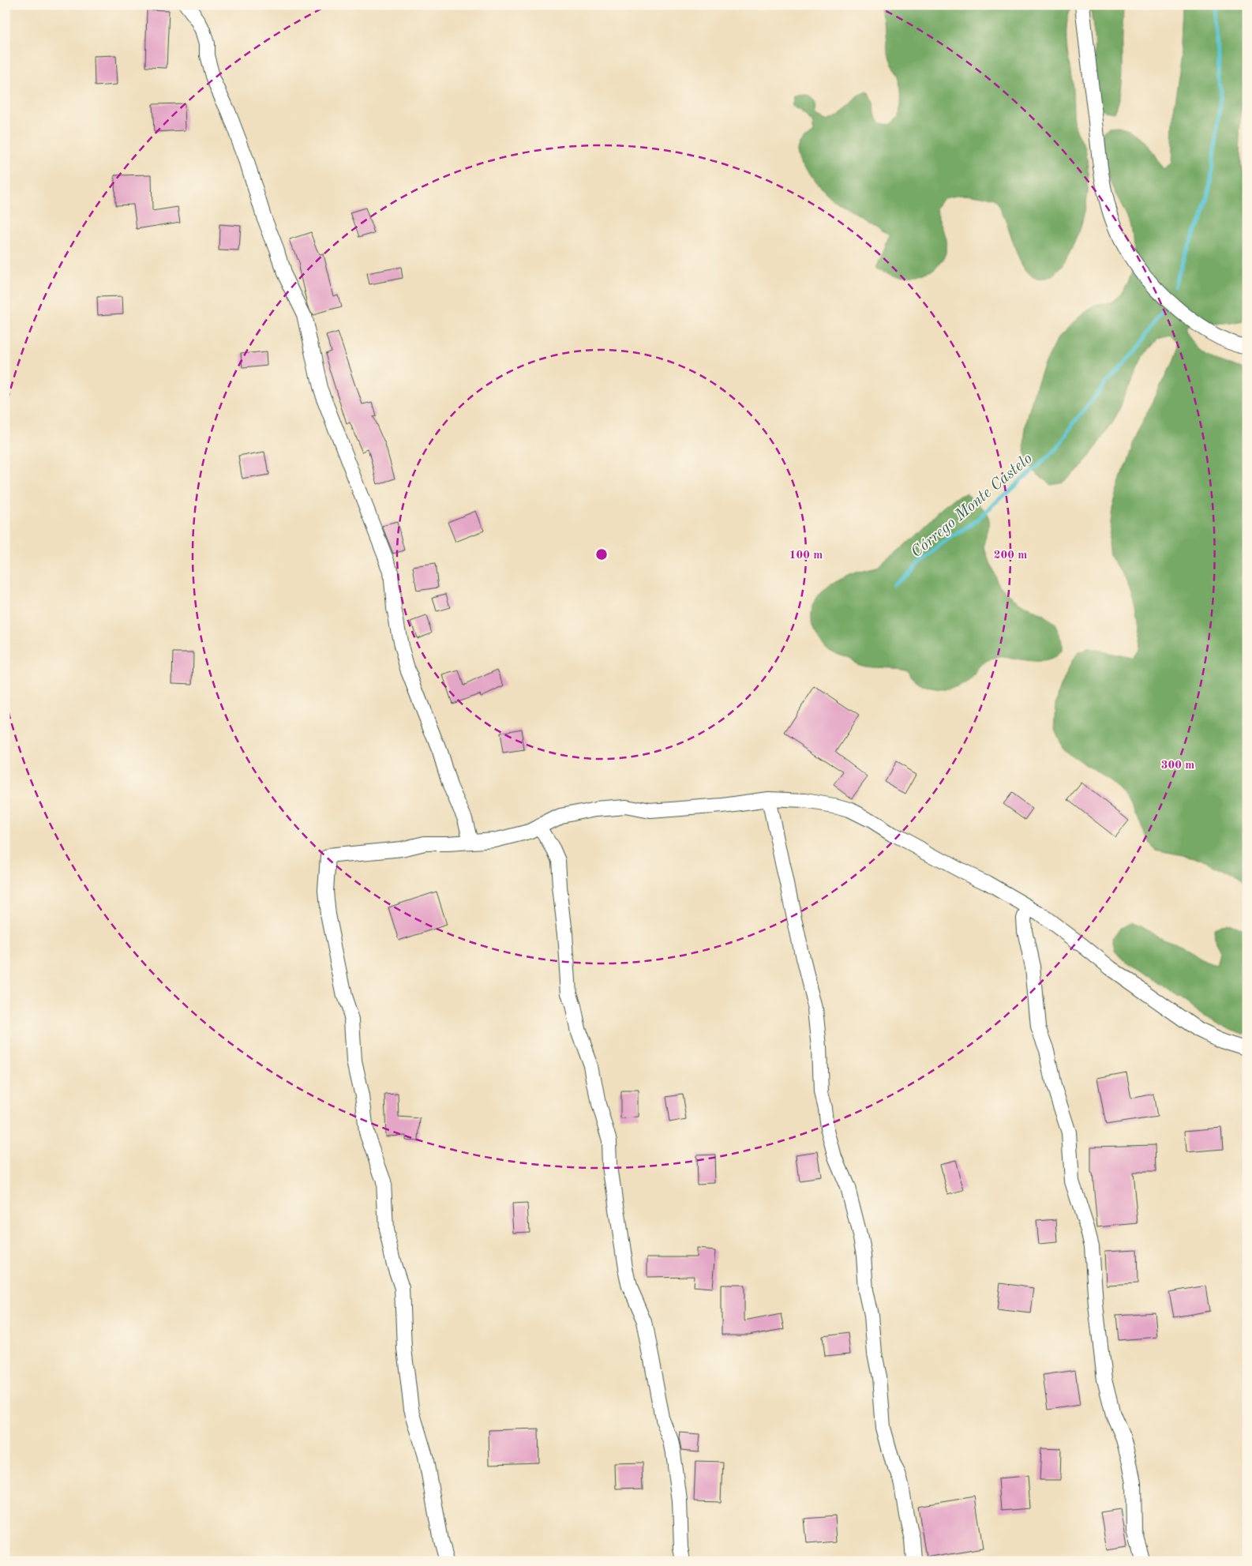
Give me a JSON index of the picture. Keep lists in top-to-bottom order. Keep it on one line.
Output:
{"water":["Córrego Monte Castelo"],"rings":["100 m","200 m","300 m"]}
